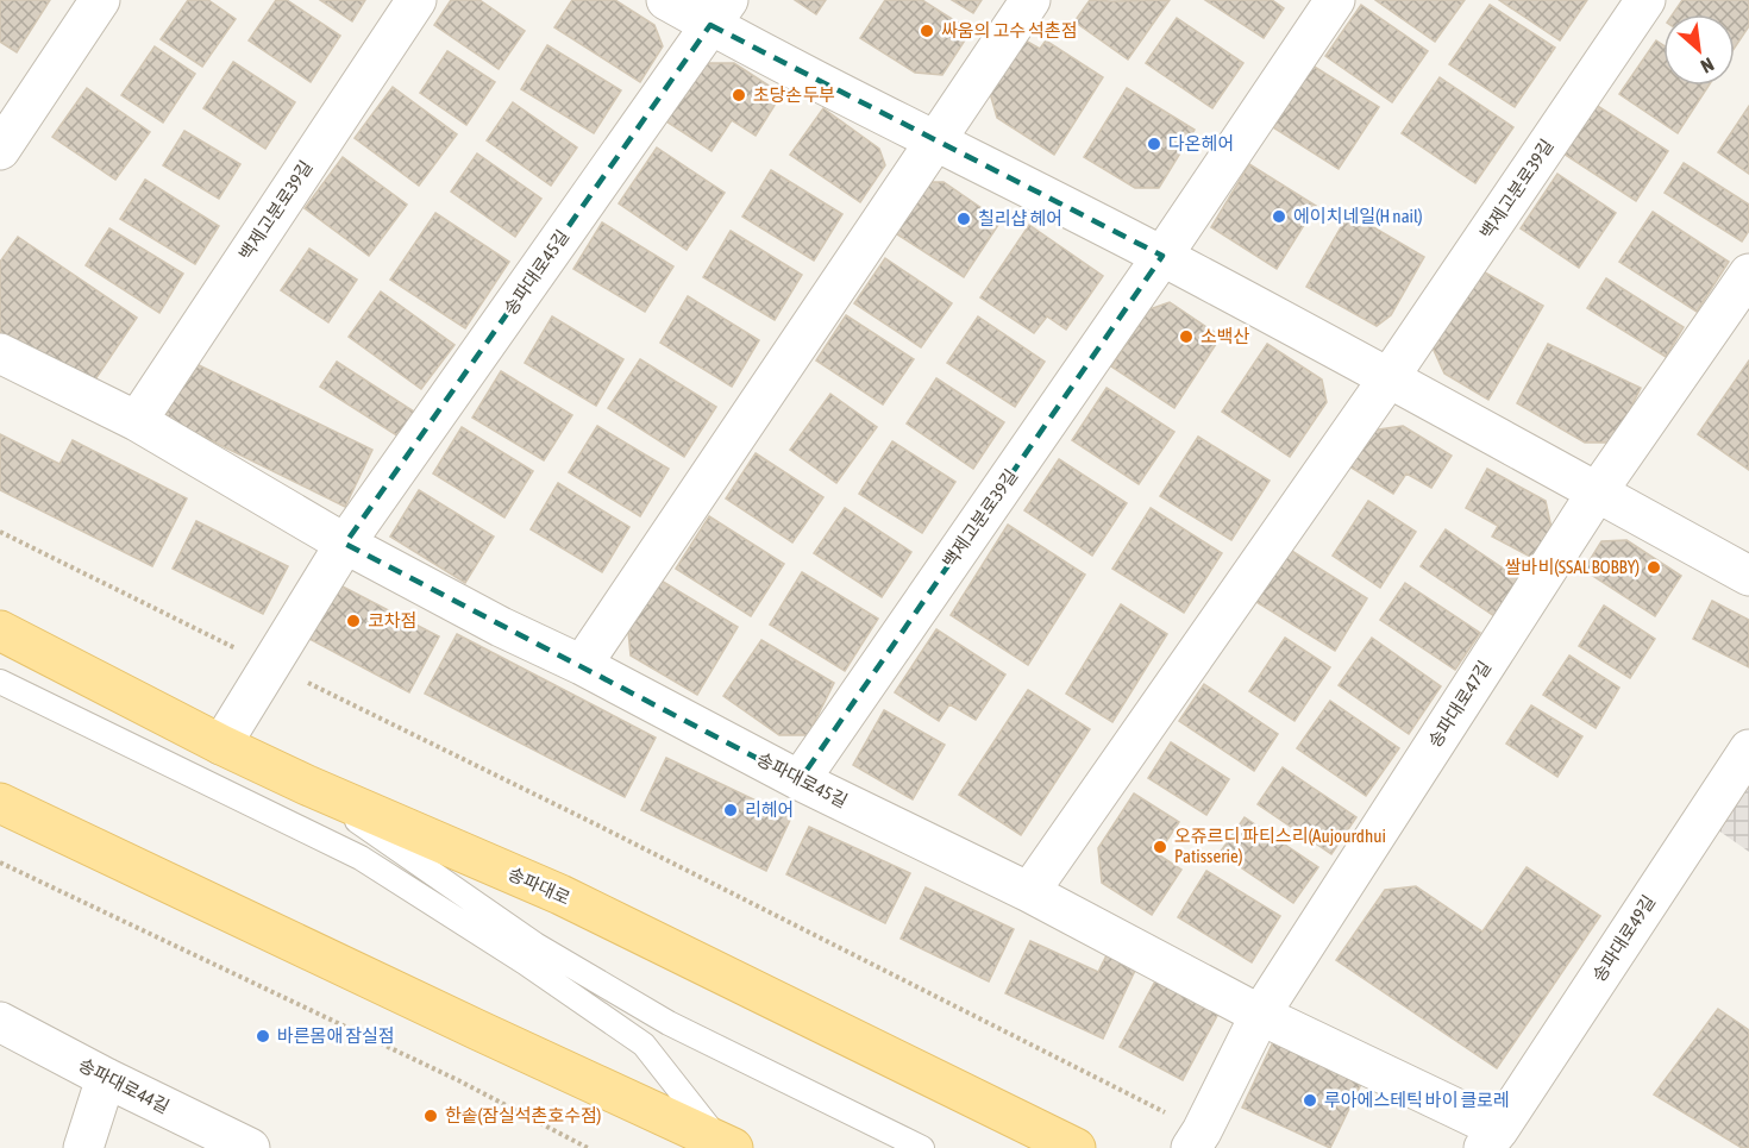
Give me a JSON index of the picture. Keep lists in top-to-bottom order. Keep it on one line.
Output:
{"streets":{"main road":["송파대로"],"street":["백제고분로39길","송파대로45길","송파대로47길","송파대로49길","송파대로44길"]},"crossings":[["백제고분로39길","송파대로45길"],["송파대로45길","송파대로47길"],["송파대로45길","송파대로"],["송파대로45길","송파대로49길"],["송파대로47길","송파대로49길"]],"places":["싸움의 고수 석촌점","초당손두부","다온헤어","에이치네일(H nail)","칠리샵 헤어","소백산","쌀바비(SSAL BOBBY)","코차점","리헤어","오쥬르디 파티스리(Aujourdhui Patisserie)","바른몸애 잠실점","루아에스테틱 바이 클로레","한솥(잠실석촌호수점)"],"north":"bottom right"}
